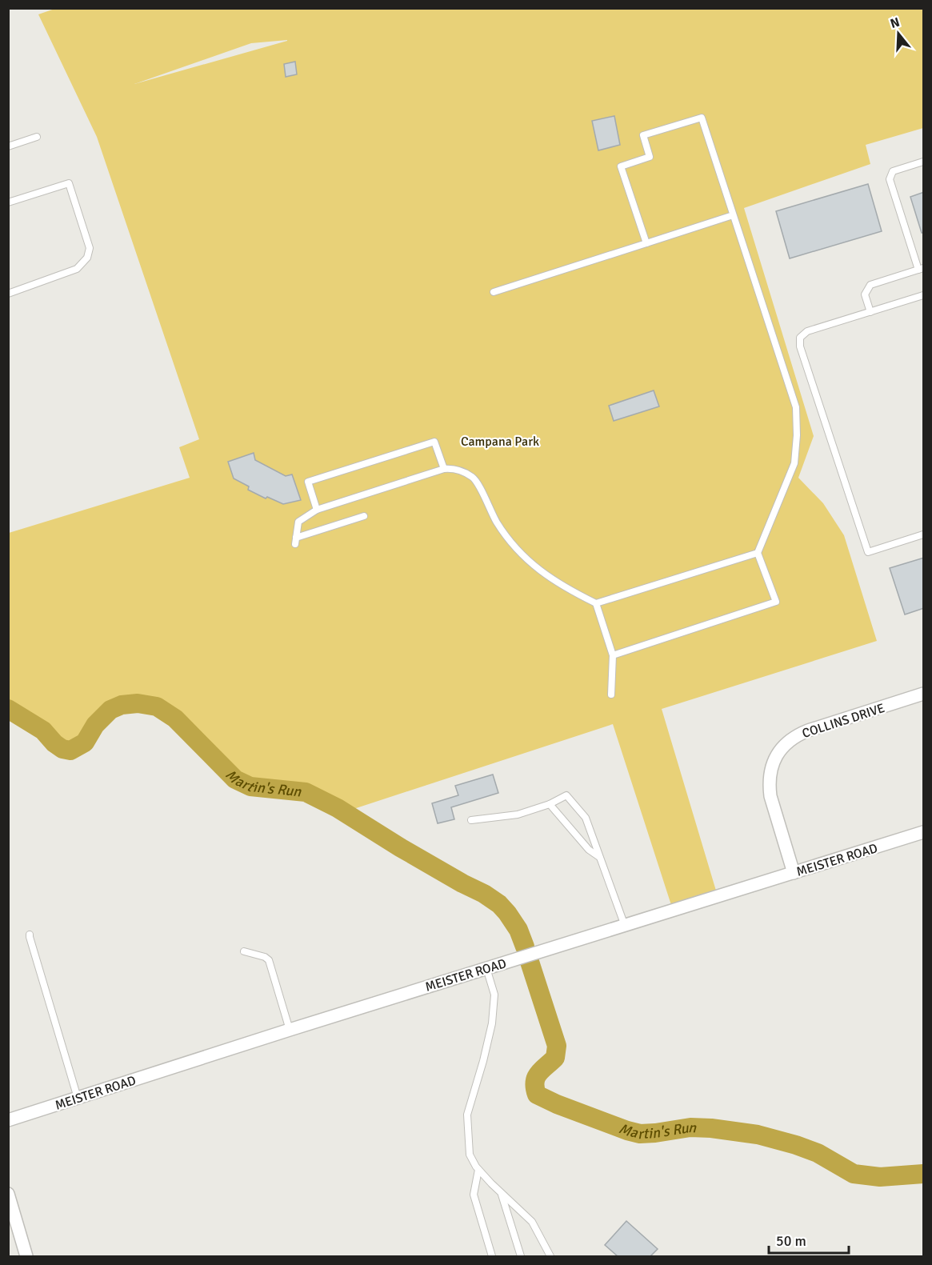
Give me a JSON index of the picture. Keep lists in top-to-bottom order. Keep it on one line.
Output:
{"streets":{"street":["COLLINS DRIVE","MEISTER ROAD"]},"crossings":[["COLLINS DRIVE","MEISTER ROAD"]],"water":["Martin's Run"],"parks":["Campana Park"],"scale_bar":"50 m","north":"top"}
